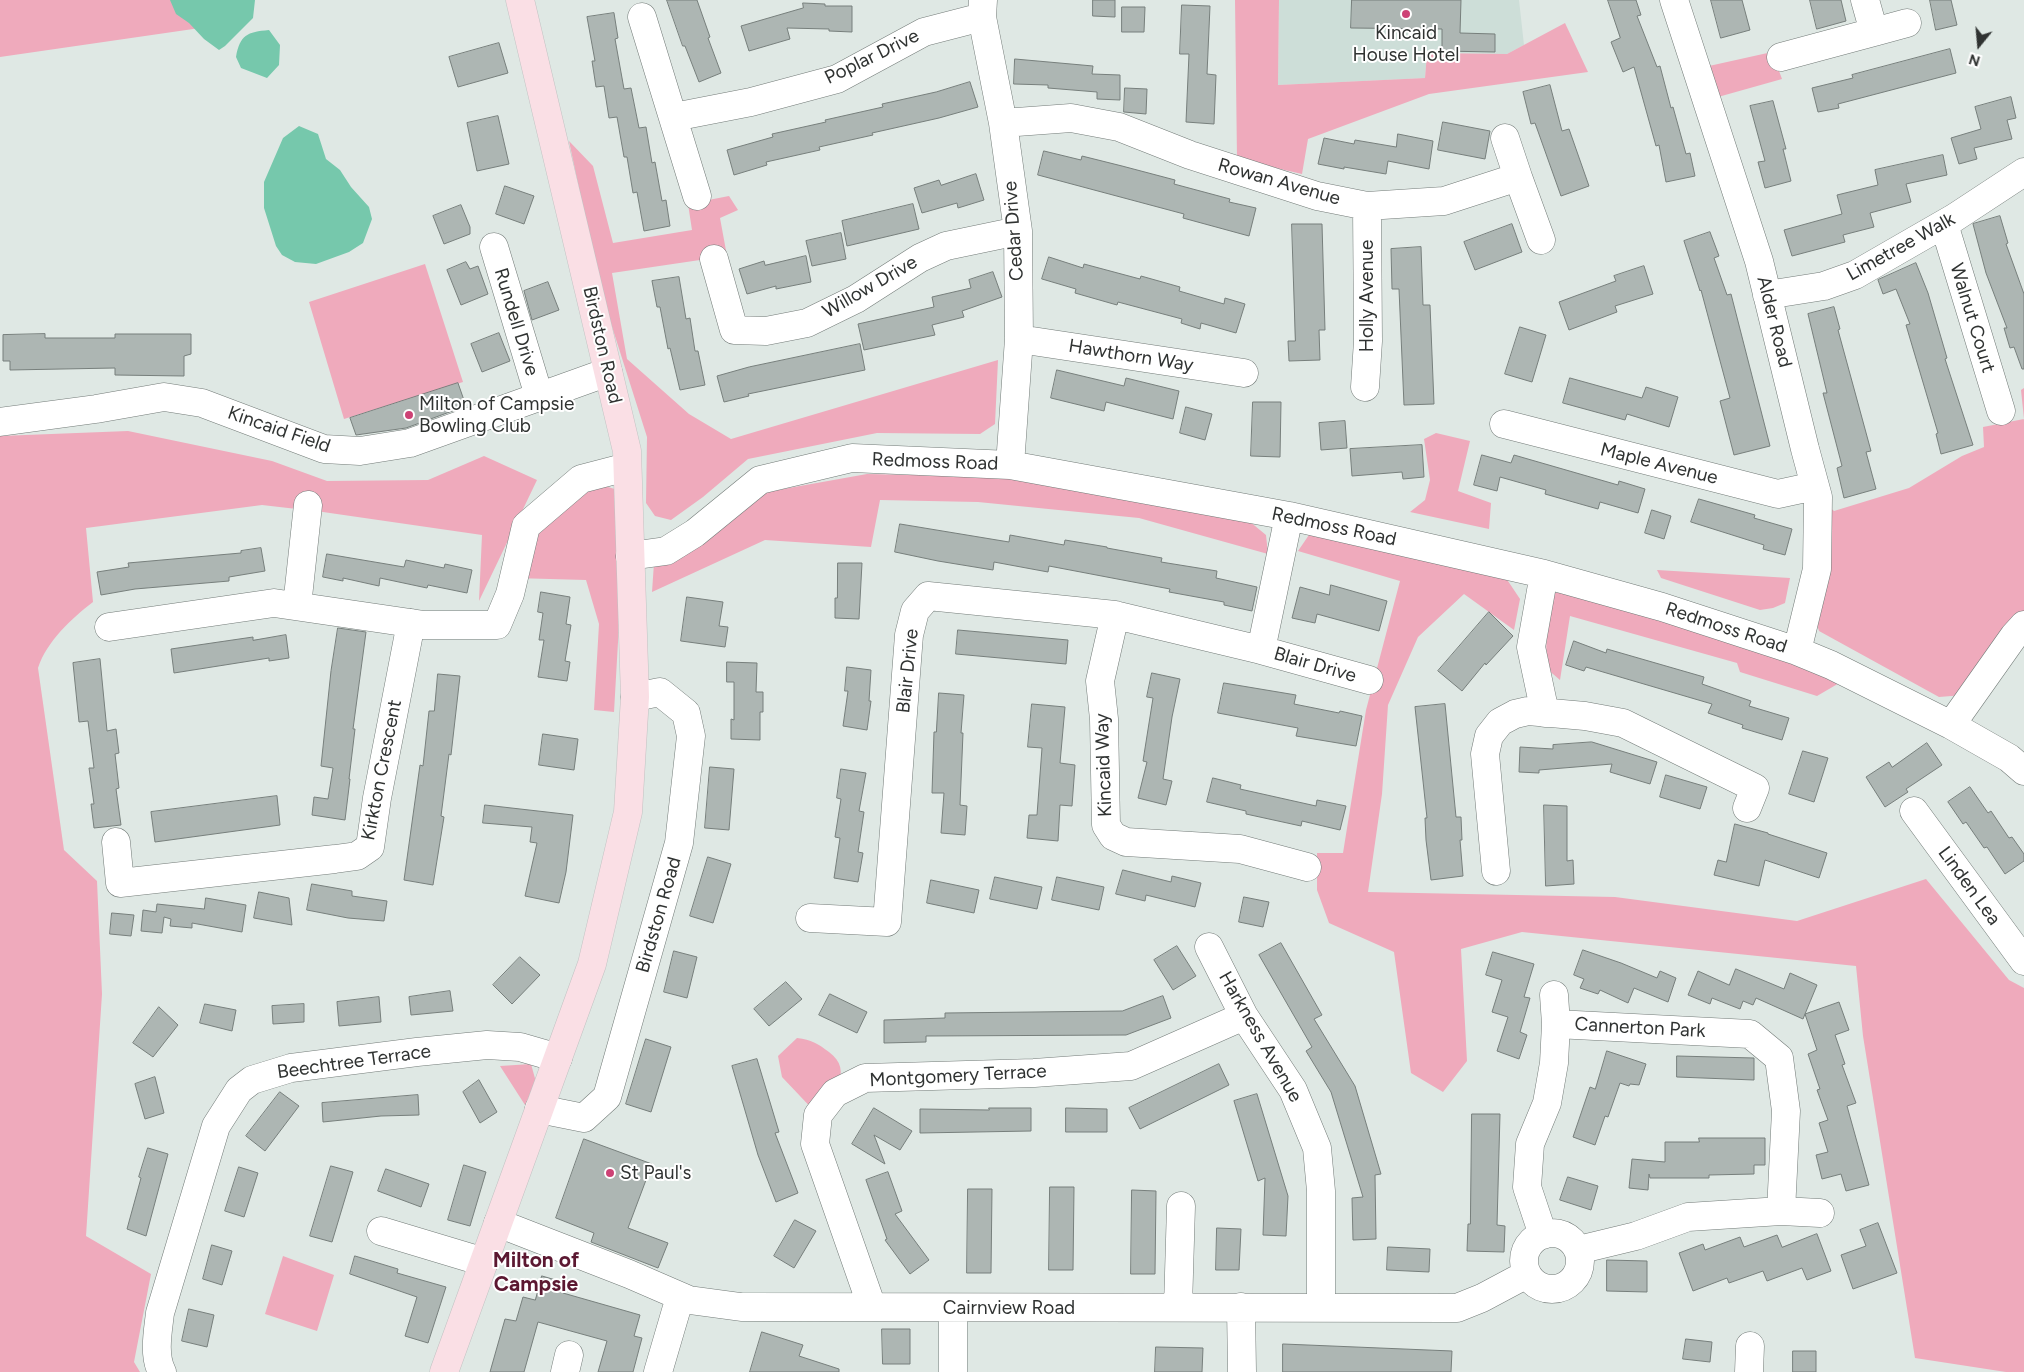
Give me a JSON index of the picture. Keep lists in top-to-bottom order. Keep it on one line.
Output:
{"streets":{"main road":["Birdston Road"],"street":["Poplar Drive","Rowan Avenue","Cedar Drive","Limetree Walk","Willow Drive","Holly Avenue","Walnut Court","Rundell Drive","Alder Road","Hawthorn Way","Kincaid Field","Redmoss Road","Maple Avenue","Blair Drive","Kincaid Way","Kirkton Crescent","Linden Lea","Cannerton Park","Harkness Avenue","Beechtree Terrace","Montgomery Terrace","Cairnview Road"]},"crossings":[["Poplar Drive","Cedar Drive"],["Rowan Avenue","Cedar Drive"],["Rowan Avenue","Holly Avenue"],["Cedar Drive","Willow Drive"],["Cedar Drive","Hawthorn Way"],["Cedar Drive","Redmoss Road"],["Limetree Walk","Walnut Court"],["Limetree Walk","Alder Road"],["Rundell Drive","Kincaid Field"],["Alder Road","Redmoss Road"],["Alder Road","Maple Avenue"],["Birdston Road","Kincaid Field"],["Birdston Road","Redmoss Road"],["Birdston Road","Beechtree Terrace"],["Birdston Road","Cairnview Road"],["Redmoss Road","Blair Drive"],["Blair Drive","Kincaid Way"],["Cannerton Park","Cairnview Road"],["Harkness Avenue","Montgomery Terrace"],["Harkness Avenue","Cairnview Road"],["Montgomery Terrace","Cairnview Road"]],"districts":["Milton of Campsie"],"places":["Kincaid House Hotel","Milton of Campsie Bowling Club","St Paul's"],"north":"bottom"}
